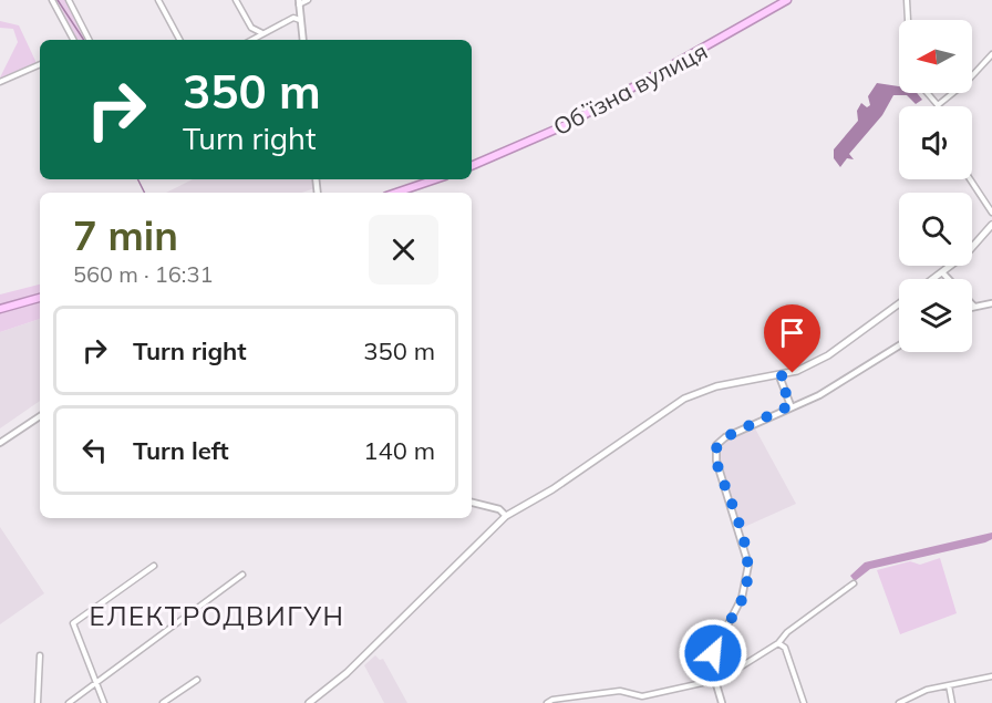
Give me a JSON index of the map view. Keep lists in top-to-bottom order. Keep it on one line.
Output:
{"streets":{"highway":["Обʼїзна вулиця"]},"districts":["ЕЛЕКТРОДВИГУН"],"north":"left","page":{"turn":["350 m","Turn right"],"heading":["7 min","560 m · 16:31"],"list":[{"name":"Turn right","value":"350 m"},{"name":"Turn left","value":"140 m"}]}}
